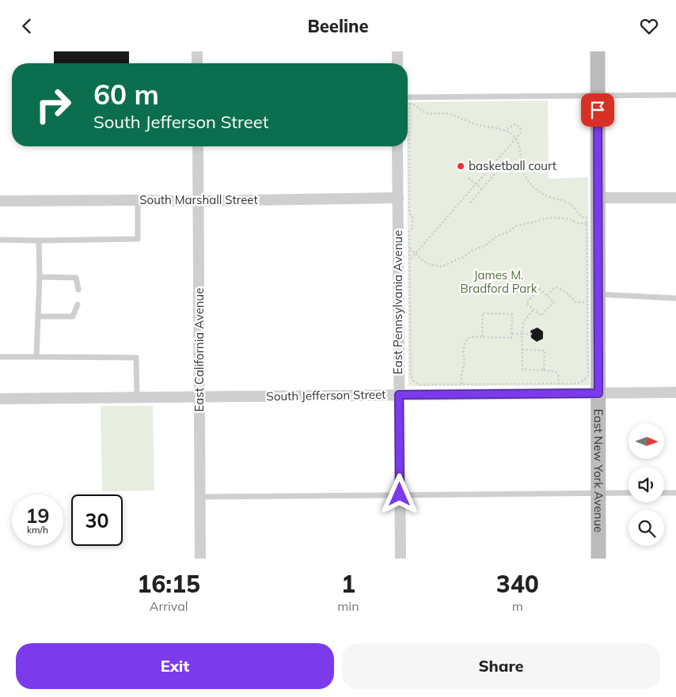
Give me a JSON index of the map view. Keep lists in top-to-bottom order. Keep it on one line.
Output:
{"streets":{"street":["South Marshall Street","East Pennsylvania Avenue","East California Avenue","South Jefferson Street","East New York Avenue"]},"crossings":[["South Marshall Street","East Pennsylvania Avenue"],["South Marshall Street","East California Avenue"],["East Pennsylvania Avenue","South Jefferson Street"],["East California Avenue","South Jefferson Street"],["South Jefferson Street","East New York Avenue"]],"parks":["James M. Bradford Park"],"places":["basketball court"],"north":"right","page":{"header":"Beeline","turn":["60 m","South Jefferson Street"],"speed":"19 km/h","limit":"30","eta":["16:15","Arrival","1","min","340","m"],"buttons":["Exit","Share"]}}
